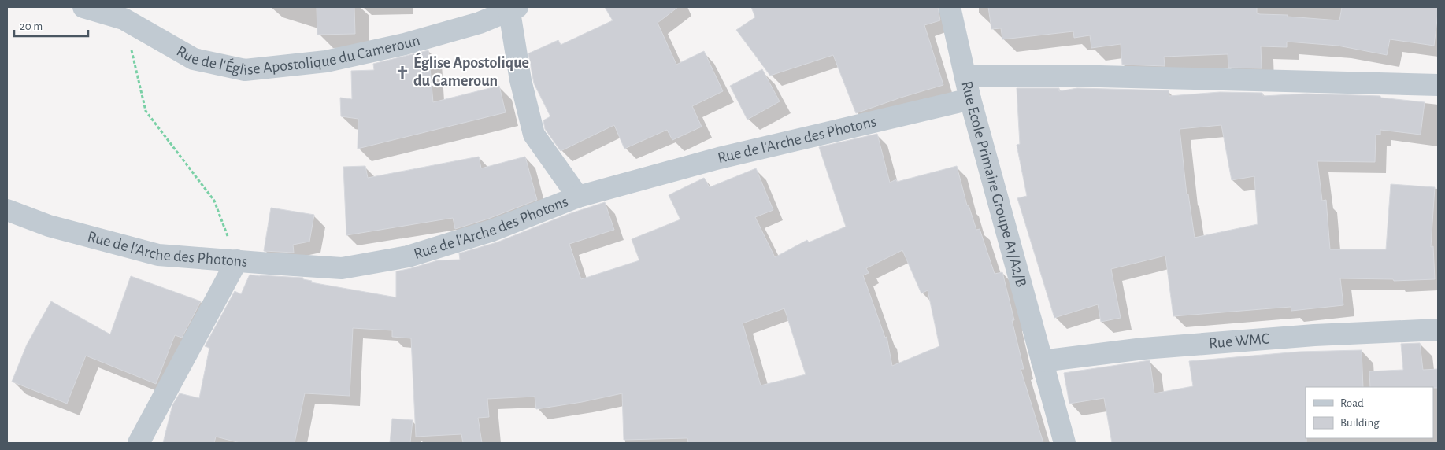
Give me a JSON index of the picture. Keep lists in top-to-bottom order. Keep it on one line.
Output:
{"streets":{"street":["Rue de l'Église Apostolique du Cameroun","Rue de l'Arche des Photons","Rue Ecole Primaire Groupe A1/A2/B","Rue WMC"]},"crossings":[["Rue de l'Arche des Photons","Rue Ecole Primaire Groupe A1/A2/B"],["Rue Ecole Primaire Groupe A1/A2/B","Rue WMC"]],"places":{"church":["Église Apostolique du Cameroun"]},"legend":["Road","Building"],"scale_bar":"20 m"}
